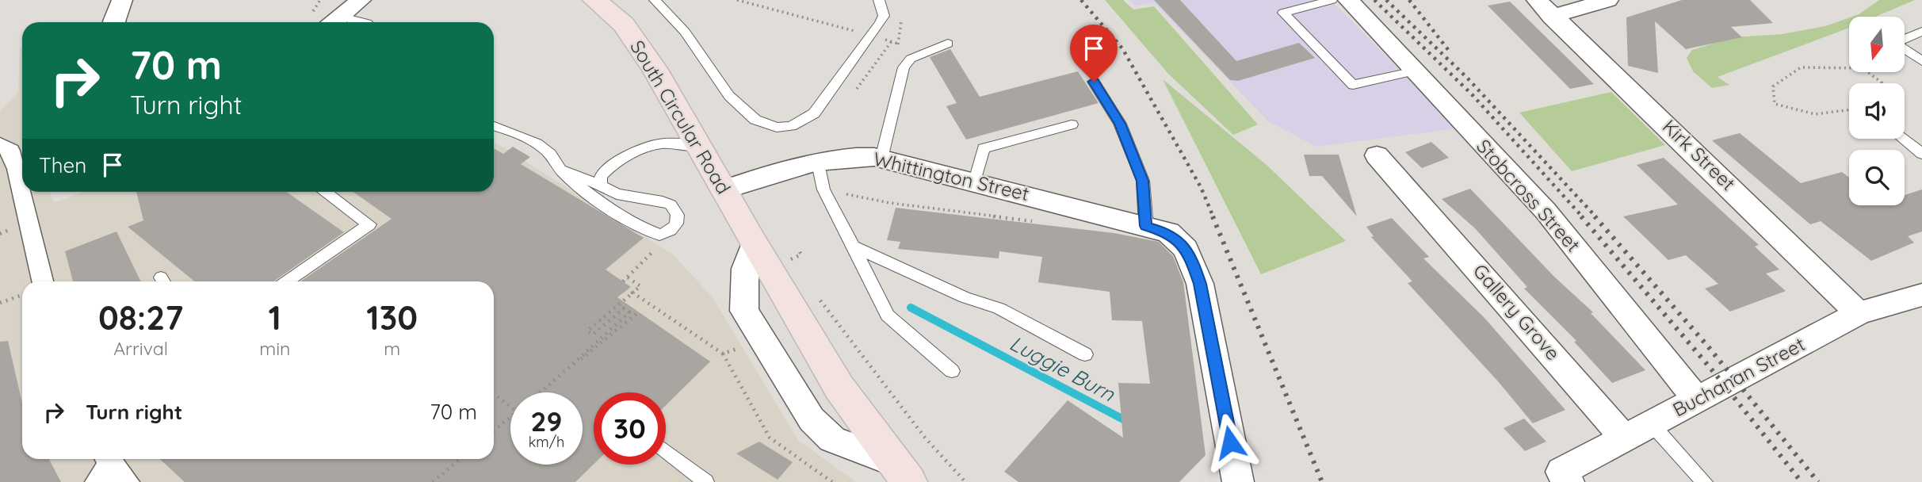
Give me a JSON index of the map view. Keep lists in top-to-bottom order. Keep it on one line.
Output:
{"streets":{"main road":["South Circular Road"],"street":["Kirk Street","Whittington Street","Stobcross Street","Gallery Grove","Buchanan Street"]},"crossings":[["South Circular Road","Whittington Street"],["Kirk Street","Buchanan Street"],["Stobcross Street","Buchanan Street"],["Gallery Grove","Buchanan Street"]],"water":["Luggie Burn"],"north":"bottom","page":{"turn":["70 m","Turn right"],"then":"Then","eta":["08:27","Arrival","1","min","130","m"],"list":[{"name":"Turn right","value":"70 m"}],"speed":"29 km/h","limit":"30"}}
